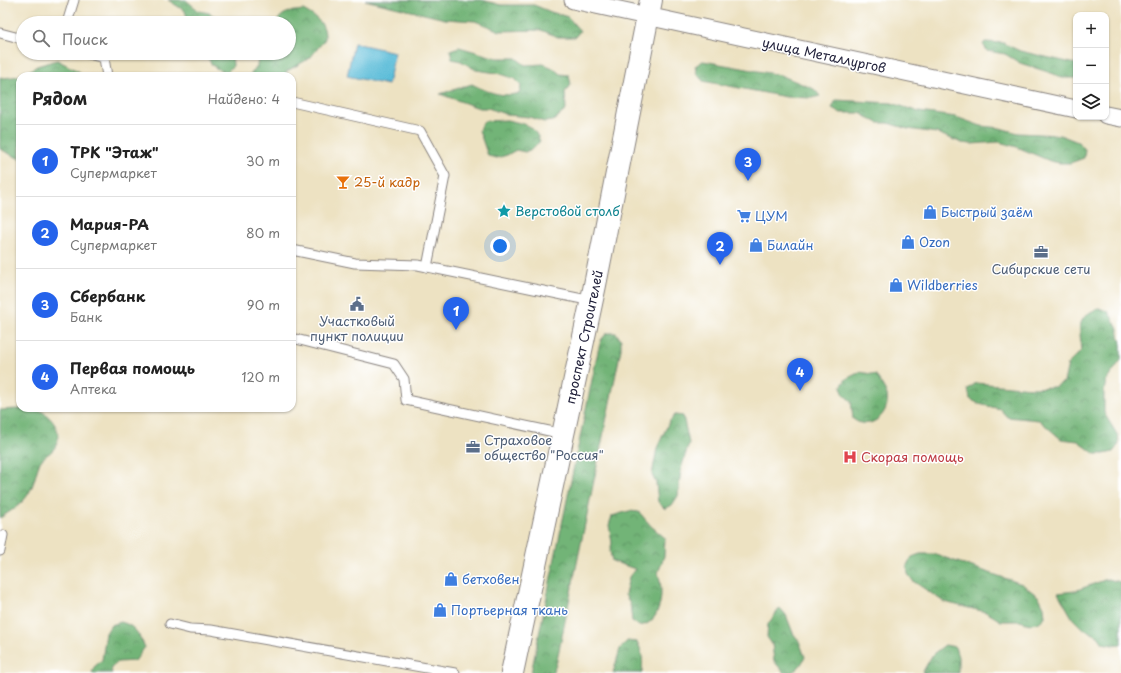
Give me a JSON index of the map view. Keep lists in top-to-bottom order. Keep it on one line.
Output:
{"streets":{"street":["улица Металлургов","проспект Строителей"]},"crossings":[["улица Металлургов","проспект Строителей"]],"places":{"bar":["25-й кадр"],"place":["Верстовой столб"],"shop":["Быстрый заём","Ozon","Билайн","Wildberries","бетховен","Портьерная ткань"],"supermarket":["ЦУМ"],"office":["Сибирские сети","Страховое общество \"Россия\""],"public building":["Участковый пункт полиции"],"hospital":["Скорая помощь"]},"page":{"map_buttons":["+","−"],"search":"Поиск","heading":["Рядом","Найдено: 4"],"list":[{"mark":"1","name":"ТРК \"Этаж\"","note":"Супермаркет","value":"30 m"},{"mark":"2","name":"Мария-РА","note":"Супермаркет","value":"80 m"},{"mark":"3","name":"Сбербанк","note":"Банк","value":"90 m"},{"mark":"4","name":"Первая помощь","note":"Аптека","value":"120 m"}],"pins":["3","2","1","4"]}}
